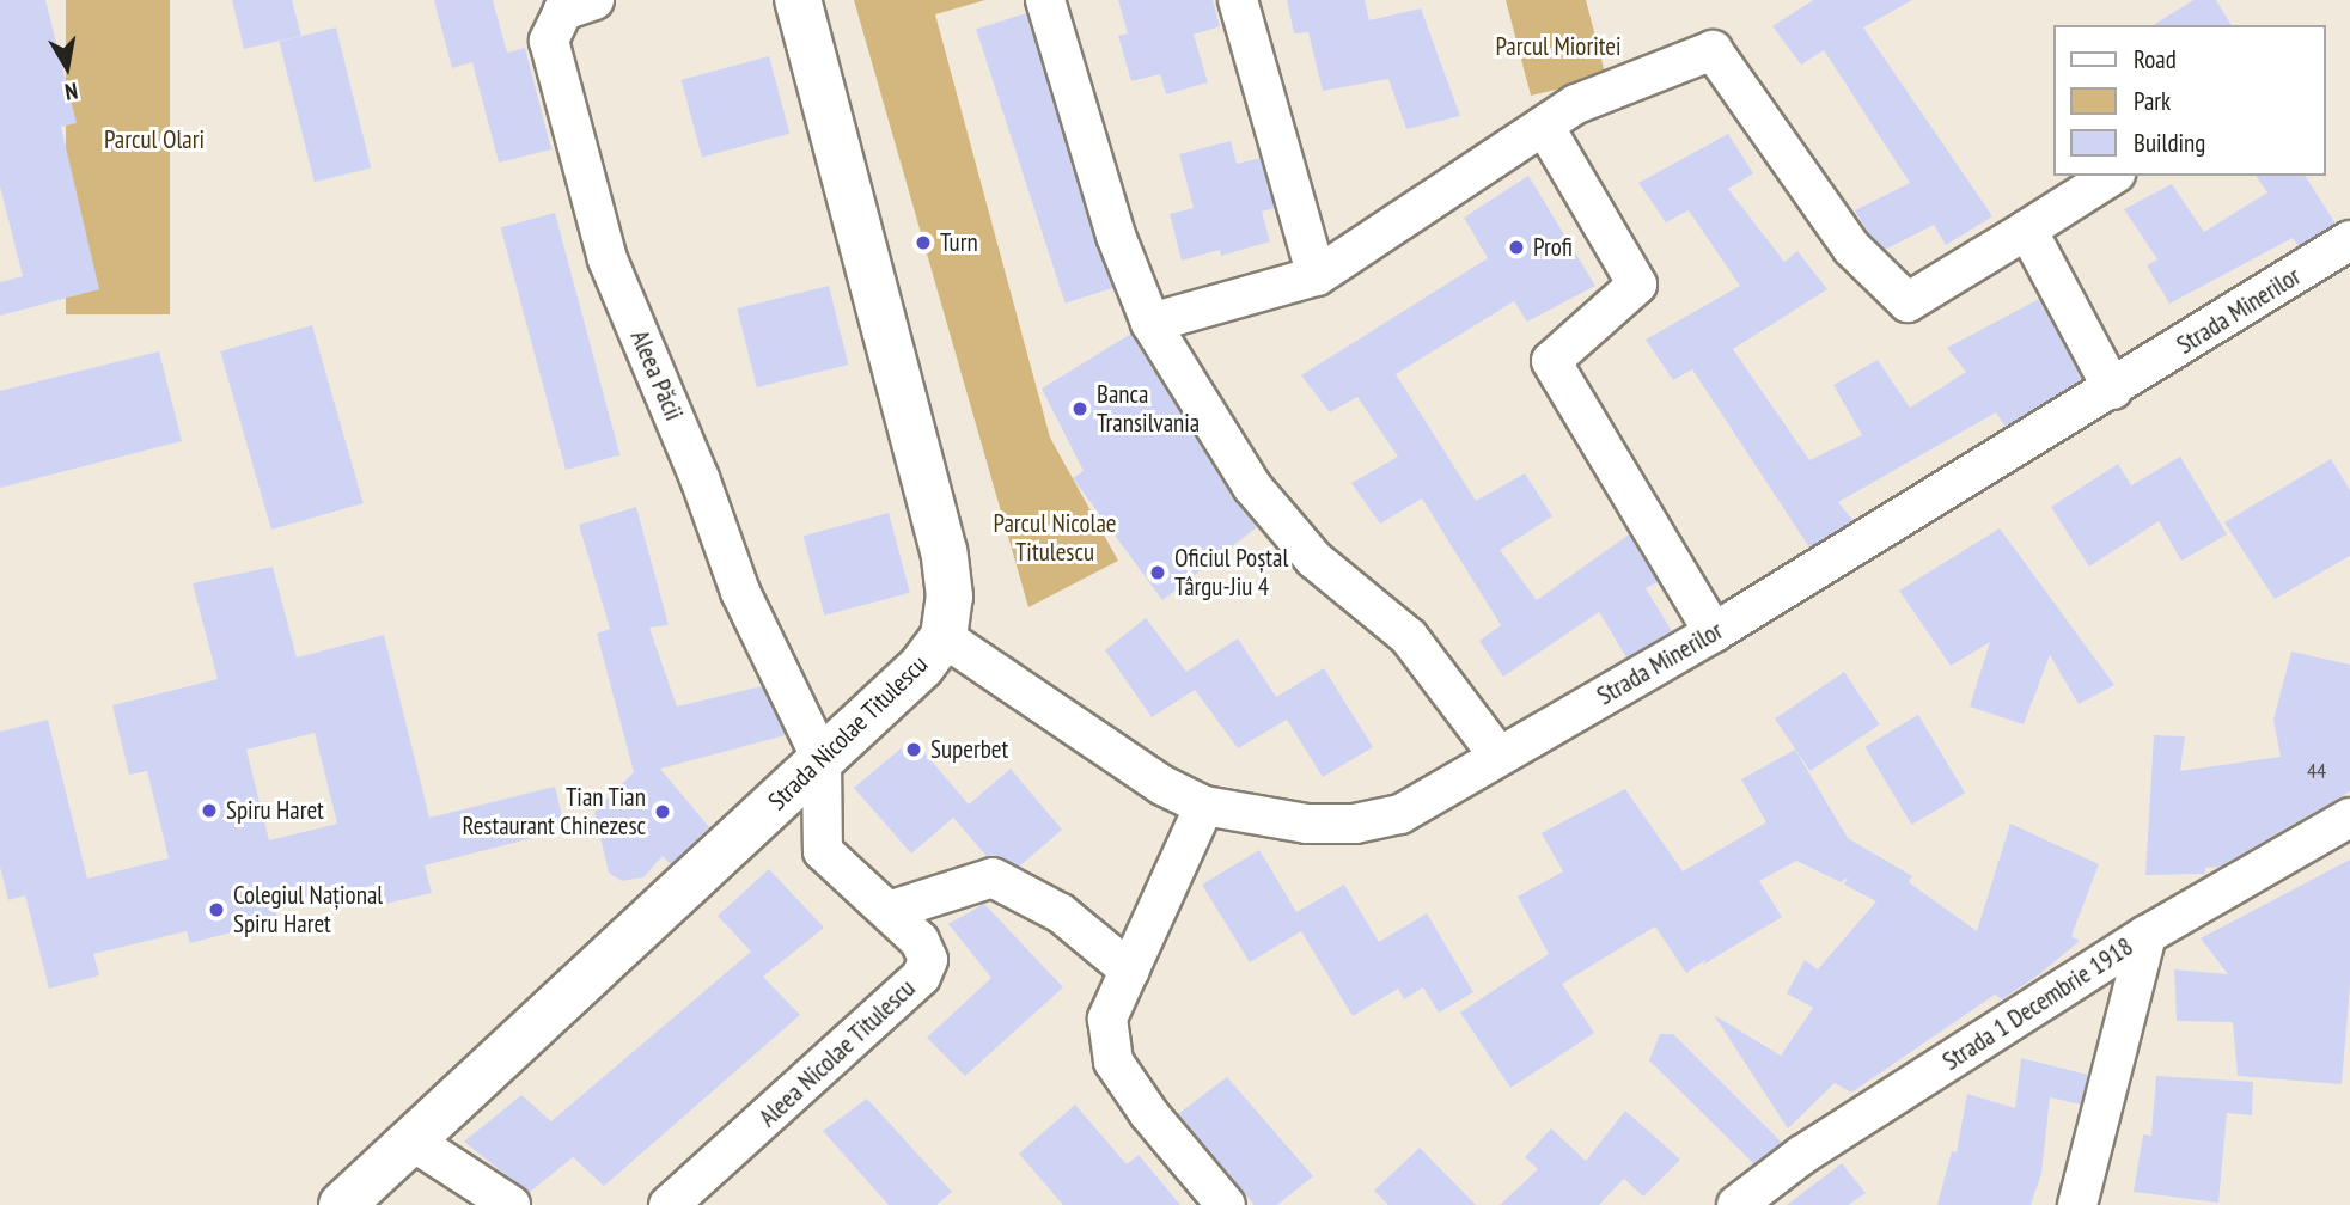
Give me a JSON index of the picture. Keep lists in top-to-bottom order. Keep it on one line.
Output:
{"streets":{"main road":["Strada Nicolae Titulescu"],"street":["Strada Minerilor","Aleea Păcii","Strada 1 Decembrie 1918","Aleea Nicolae Titulescu"]},"crossings":[["Strada Minerilor","Strada Nicolae Titulescu"],["Aleea Păcii","Strada Nicolae Titulescu"],["Aleea Păcii","Aleea Nicolae Titulescu"],["Strada Nicolae Titulescu","Aleea Nicolae Titulescu"]],"parks":["Parcul Mioritei","Parcul Olari","Parcul Nicolae Titulescu"],"places":["Turn","Profi","Banca Transilvania","Oficiul Poștal Târgu-Jiu 4","Superbet","Spiru Haret","Tian Tian Restaurant Chinezesc","Colegiul Național Spiru Haret"],"house_numbers":["44"],"legend":["Road","Park","Building"],"north":"bottom"}
